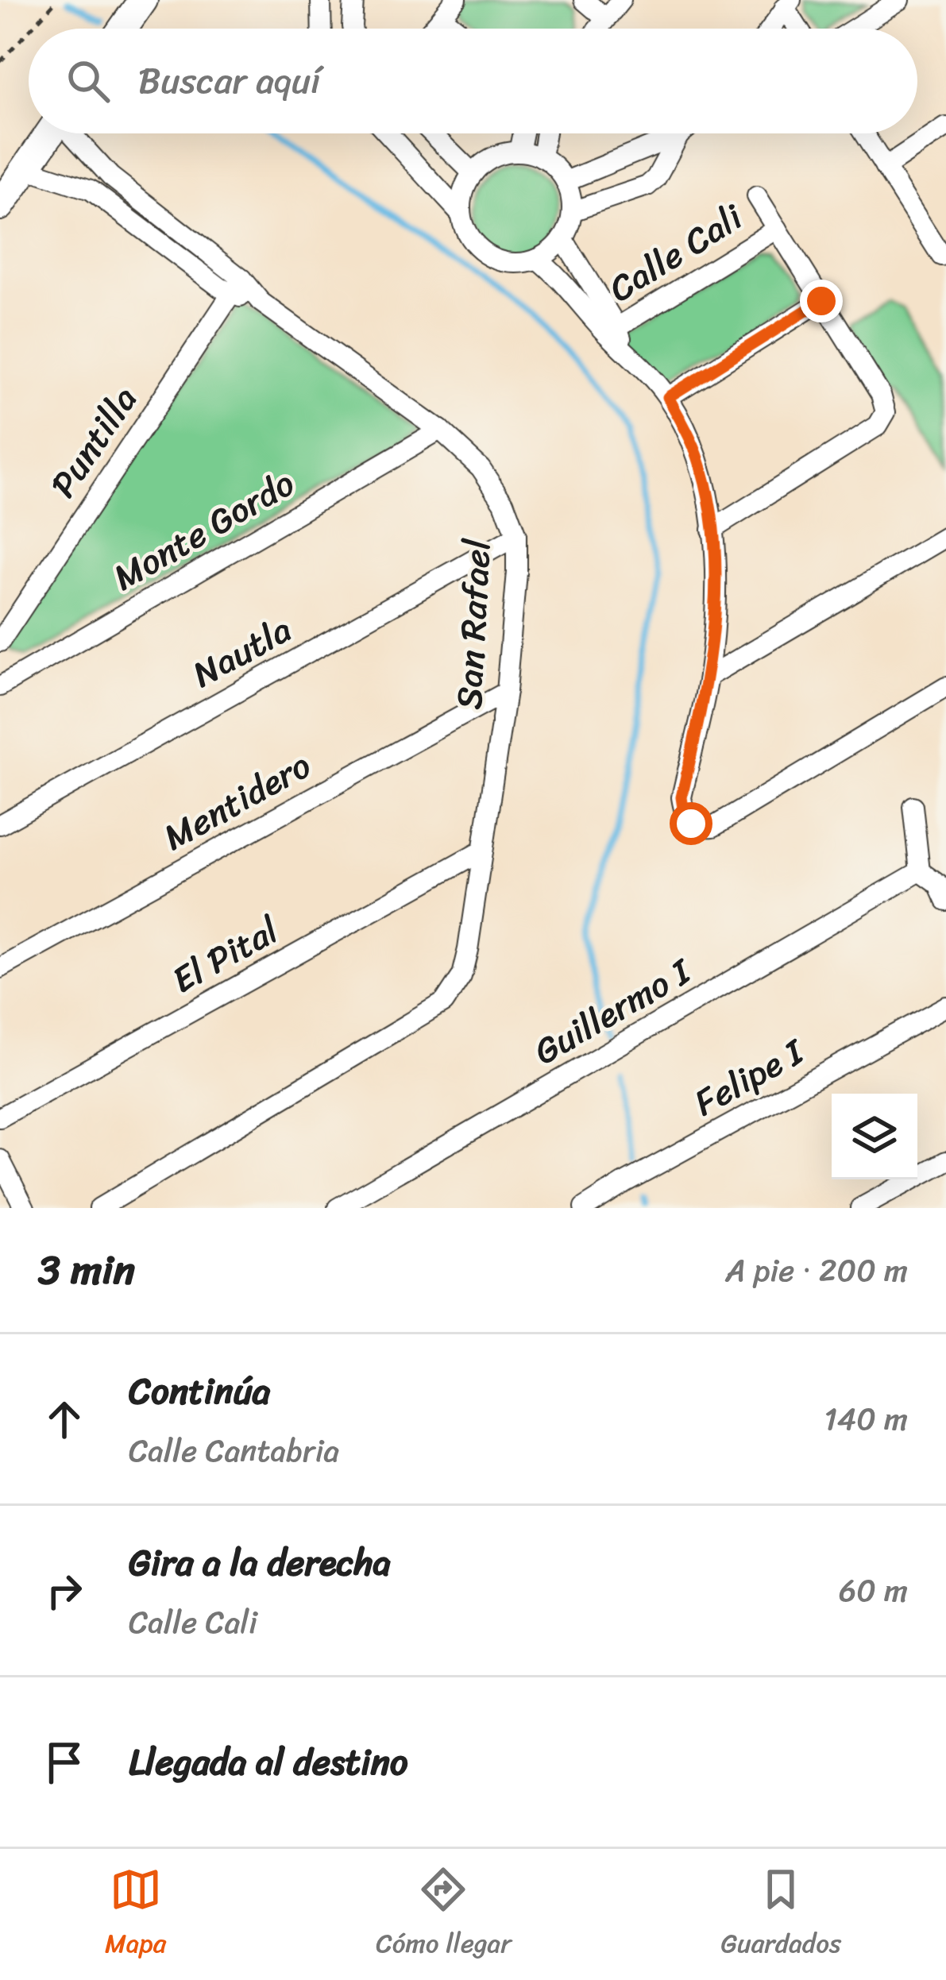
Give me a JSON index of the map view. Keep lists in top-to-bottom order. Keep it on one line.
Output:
{"streets":{"street":["Calle Cali","Puntilla","Monte Gordo","San Rafael","Nautla","Mentidero","El Pital","Guillermo I","Felipe I"]},"crossings":[["Puntilla","San Rafael"],["Monte Gordo","San Rafael"],["San Rafael","Nautla"],["San Rafael","Mentidero"],["San Rafael","El Pital"]],"page":{"search":"Buscar aquí","heading":["3 min","A pie · 200 m"],"list":[["Continúa","Calle Cantabria","140 m"],["Gira a la derecha","Calle Cali","60 m"],"Llegada al destino"],"nav":["Mapa","Cómo llegar","Guardados"]}}
